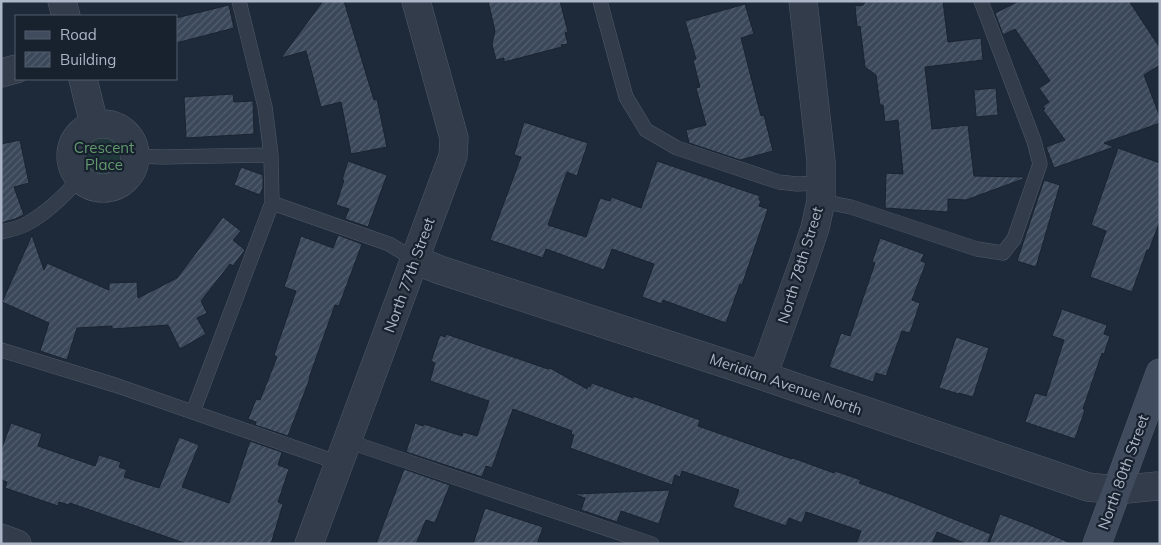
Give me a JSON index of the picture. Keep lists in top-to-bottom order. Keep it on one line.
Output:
{"streets":{"street":["North 78th Street","North 77th Street","Meridian Avenue North","North 80th Street"]},"crossings":[["North 78th Street","Meridian Avenue North"],["North 77th Street","Meridian Avenue North"],["Meridian Avenue North","North 80th Street"]],"parks":["Crescent Place"],"legend":["Road","Building"]}
